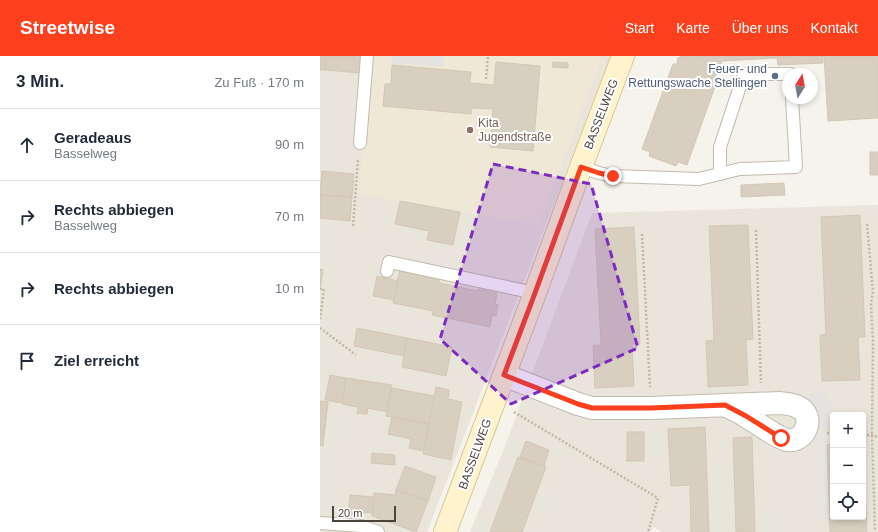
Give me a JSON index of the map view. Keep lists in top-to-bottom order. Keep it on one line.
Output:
{"streets":{"street":["BASSELWEG"]},"places":["Feuer- und Rettungswache Stellingen","Kita Jugendstraße"],"scale_bar":"20 m","north":"top","page":{"header":"Streetwise","nav":["Start","Karte","Über uns","Kontakt"],"heading":["3 Min.","Zu Fuß · 170 m"],"list":[["Geradeaus","Basselweg","90 m"],["Rechts abbiegen","Basselweg","70 m"],["Rechts abbiegen","10 m"],"Ziel erreicht"],"map_buttons":["+","−"],"scale":"20 m"}}
